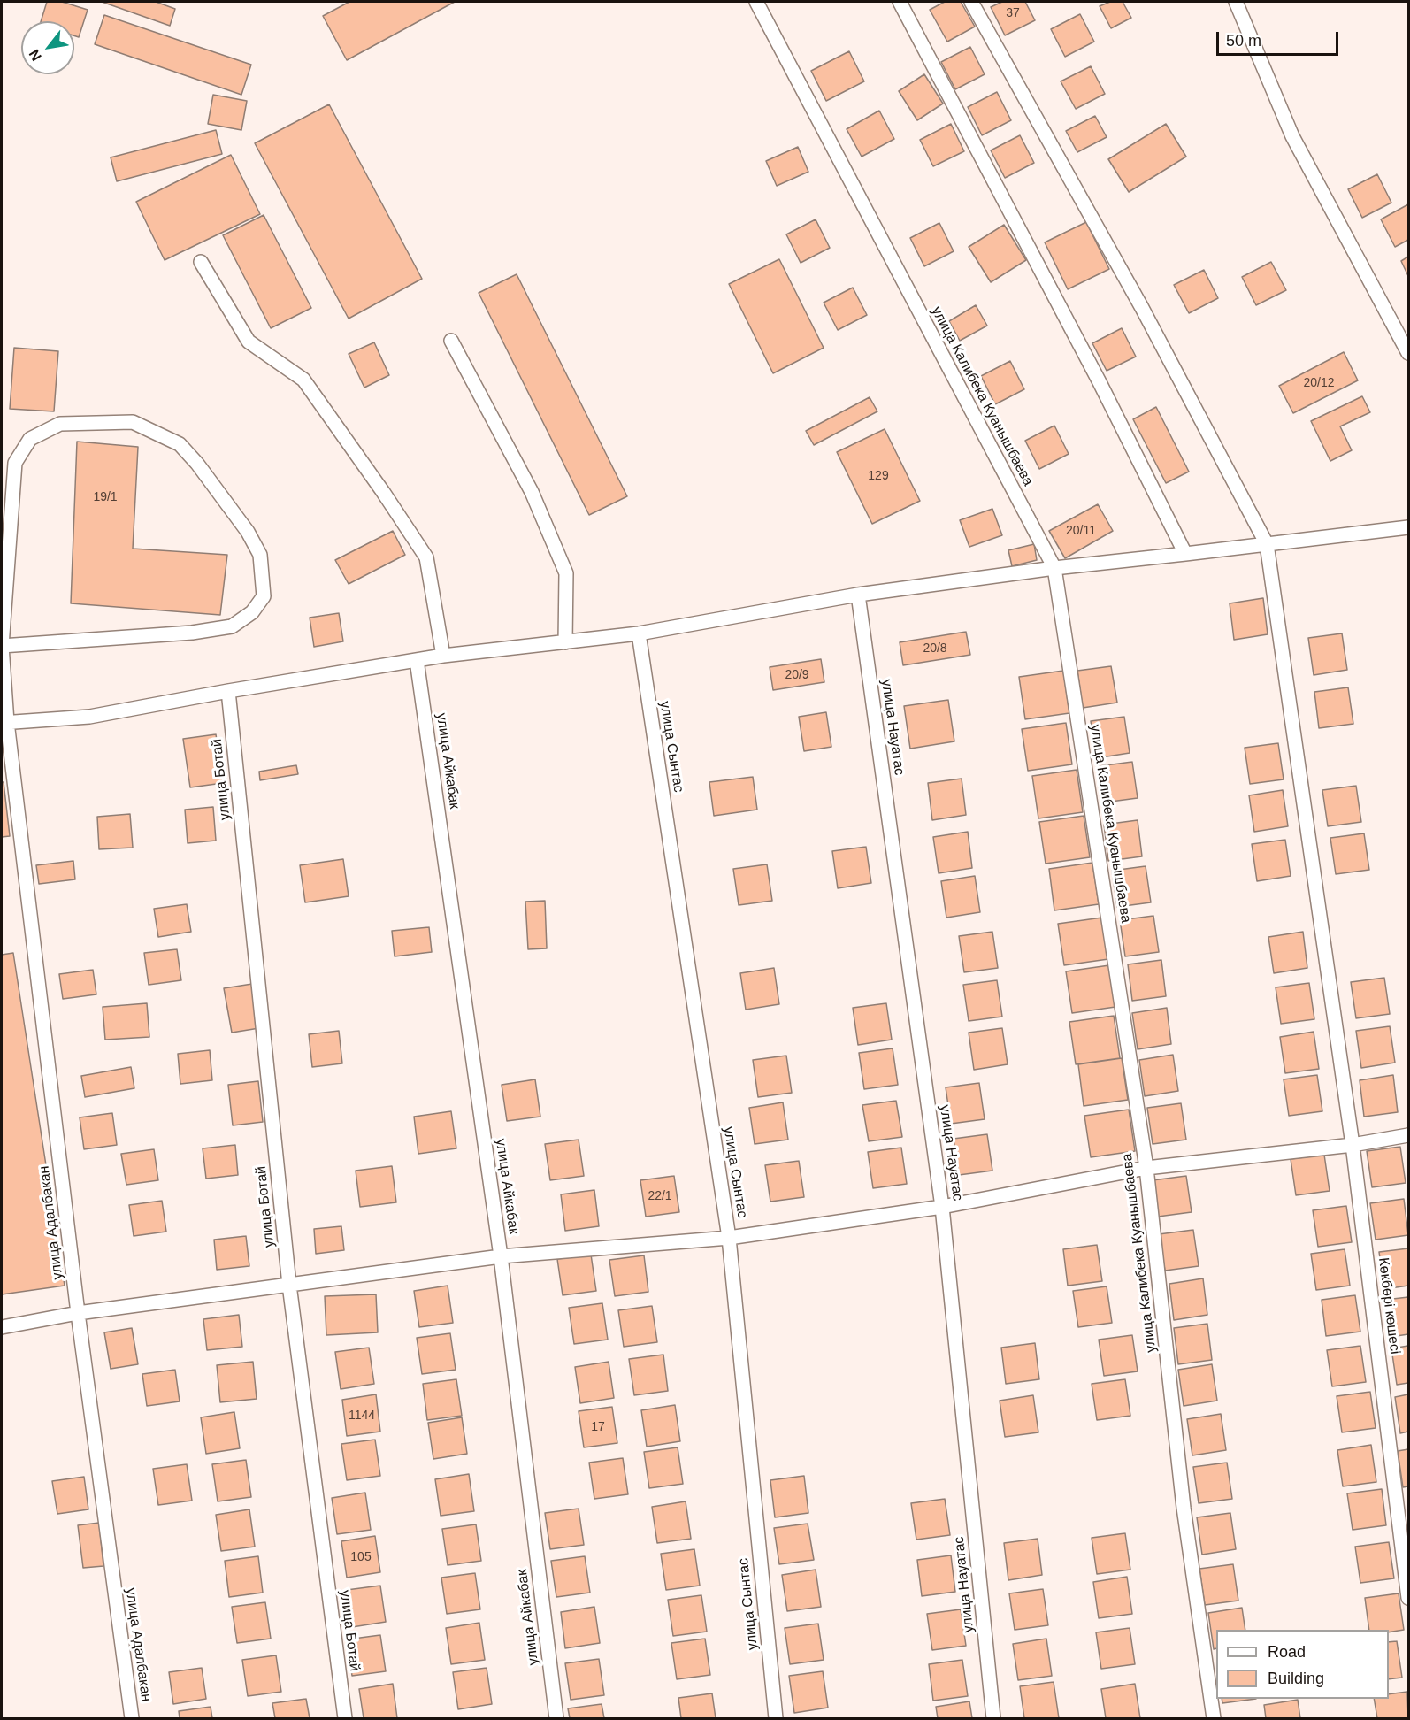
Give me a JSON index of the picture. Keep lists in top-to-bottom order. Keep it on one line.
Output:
{"streets":{"street":["улица Калибека Куанышбаева","улица Науатас","улица Сынтас","улица Айкабак","улица Ботай","улица Адалбакан","Көкбөрі көшесі"]},"house_numbers":["37","20/12","129","19/1","20/11","20/8","20/9","22/1","1144","17","105"],"legend":["Road","Building"],"scale_bar":"50 m","north":"bottom left"}
